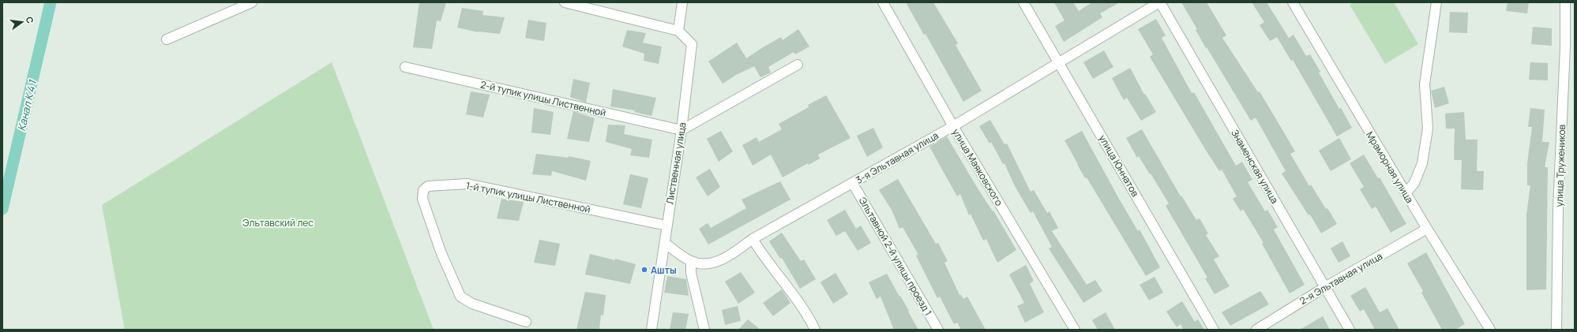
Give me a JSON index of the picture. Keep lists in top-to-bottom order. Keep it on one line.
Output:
{"streets":{"street":["2-й тупик улицы Лиственной","3-я Эльтавная улица","Лиственная улица","улица Юннатов","улица Тружеников","Знаменская улица","улица Маяковского","Мраморная улица","1-й тупик улицы Лиственной","Эльтавной 2-й улицы проезд 1","2-я Эльтавная улица"]},"crossings":[["2-й тупик улицы Лиственной","Лиственная улица"],["3-я Эльтавная улица","Лиственная улица"],["3-я Эльтавная улица","улица Юннатов"],["3-я Эльтавная улица","Знаменская улица"],["3-я Эльтавная улица","улица Маяковского"],["3-я Эльтавная улица","Эльтавной 2-й улицы проезд 1"],["Лиственная улица","1-й тупик улицы Лиственной"],["Знаменская улица","2-я Эльтавная улица"],["Мраморная улица","2-я Эльтавная улица"]],"water":["Канал К 4 1"],"parks":["Эльтавский лес"],"places":["Ашты"],"north":"right"}
